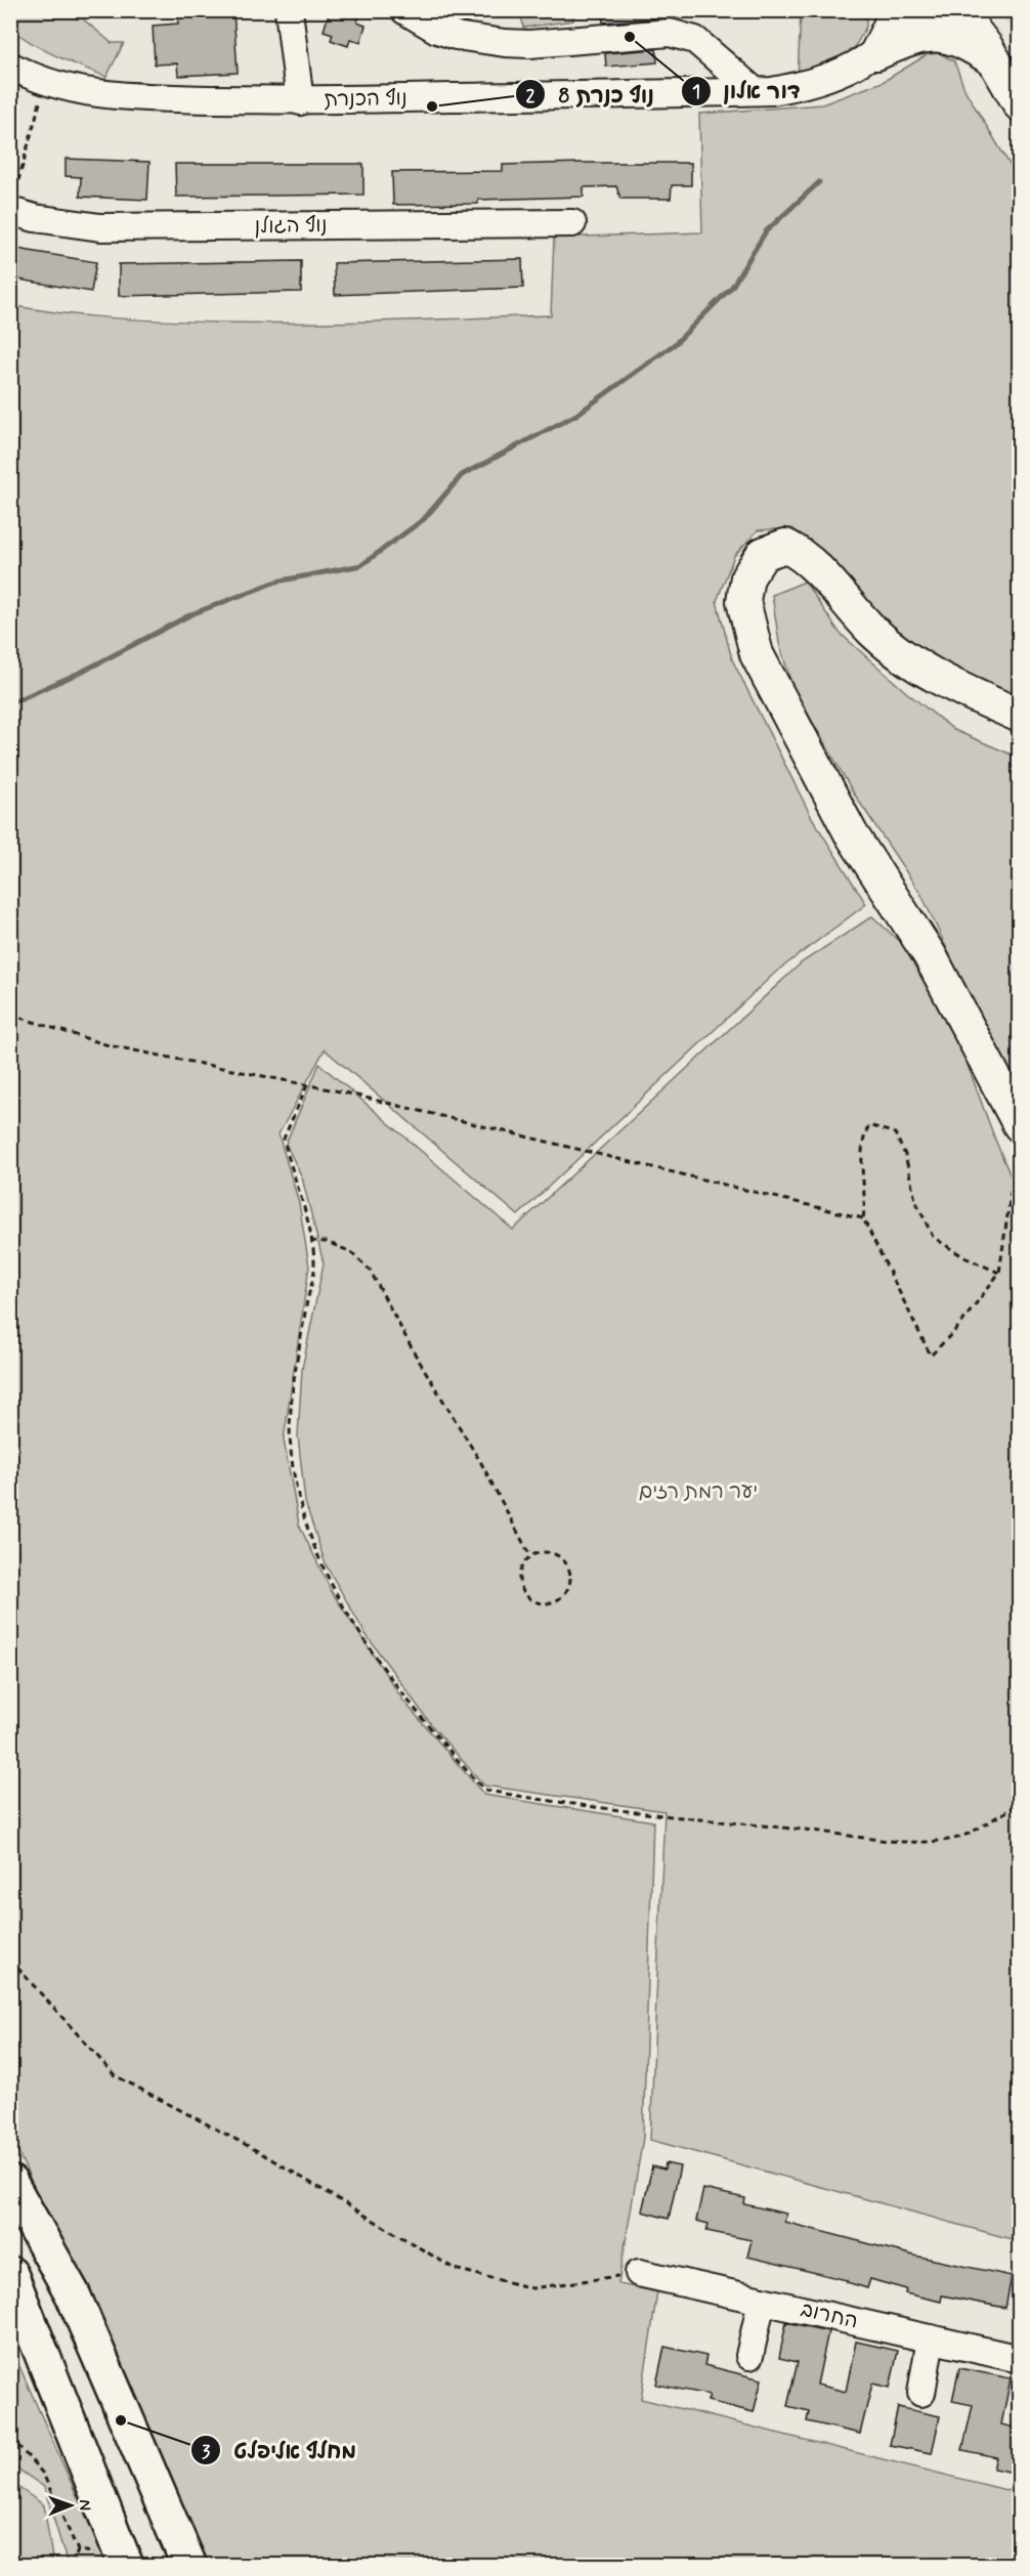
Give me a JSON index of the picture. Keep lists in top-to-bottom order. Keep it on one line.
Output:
{"streets":{"street":["נוף הכנרת","נוף הגולן","החרוב"]},"parks":["יער רמת רזים"],"places":["דור אלון","נוף כנרת 8","מחלף אליפלט"],"north":"right"}
